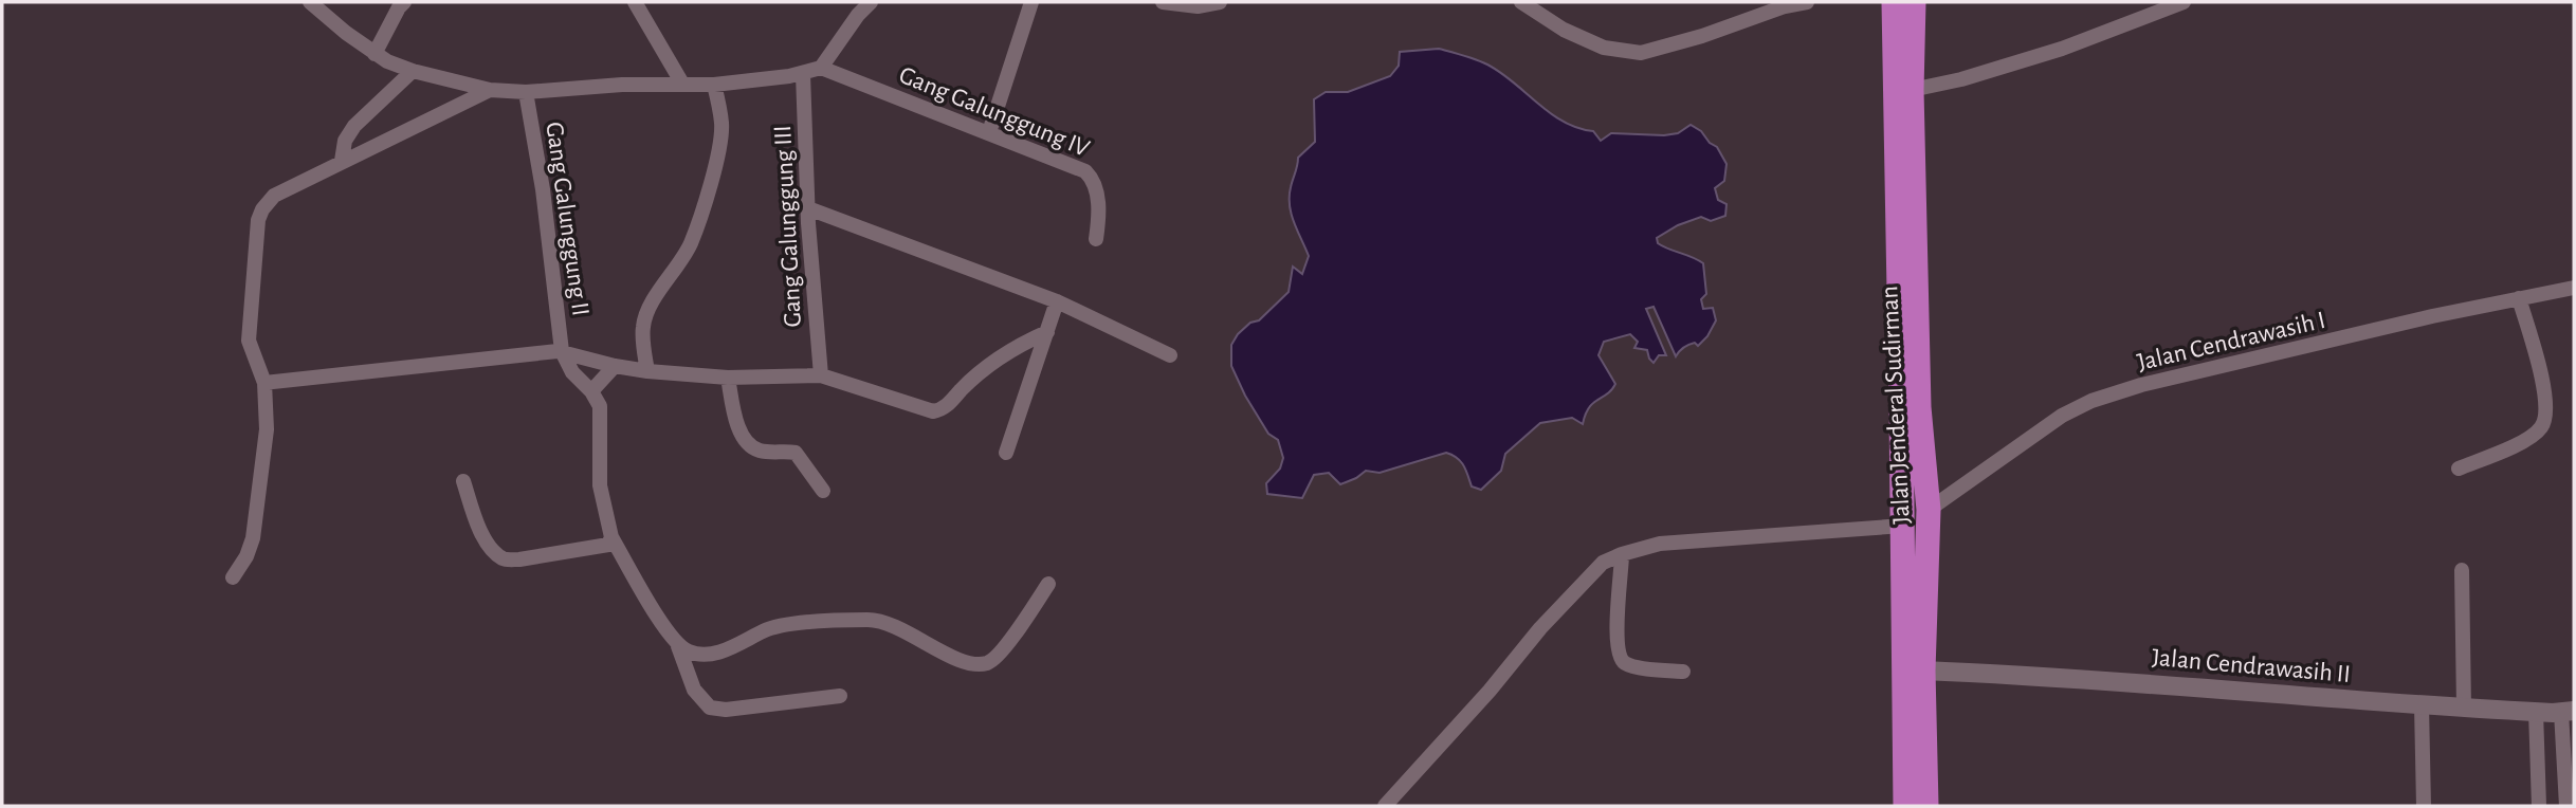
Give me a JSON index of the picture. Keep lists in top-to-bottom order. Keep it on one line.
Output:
{"streets":{"highway":["Jalan Jenderal Sudirman"],"street":["Gang Galunggung IV","Gang Galunggung II","Gang Galunggung III","Jalan Cendrawasih I","Jalan Cendrawasih II"]},"crossings":[["Jalan Cendrawasih I","Jalan Jenderal Sudirman"],["Jalan Jenderal Sudirman","Jalan Cendrawasih II"]]}
